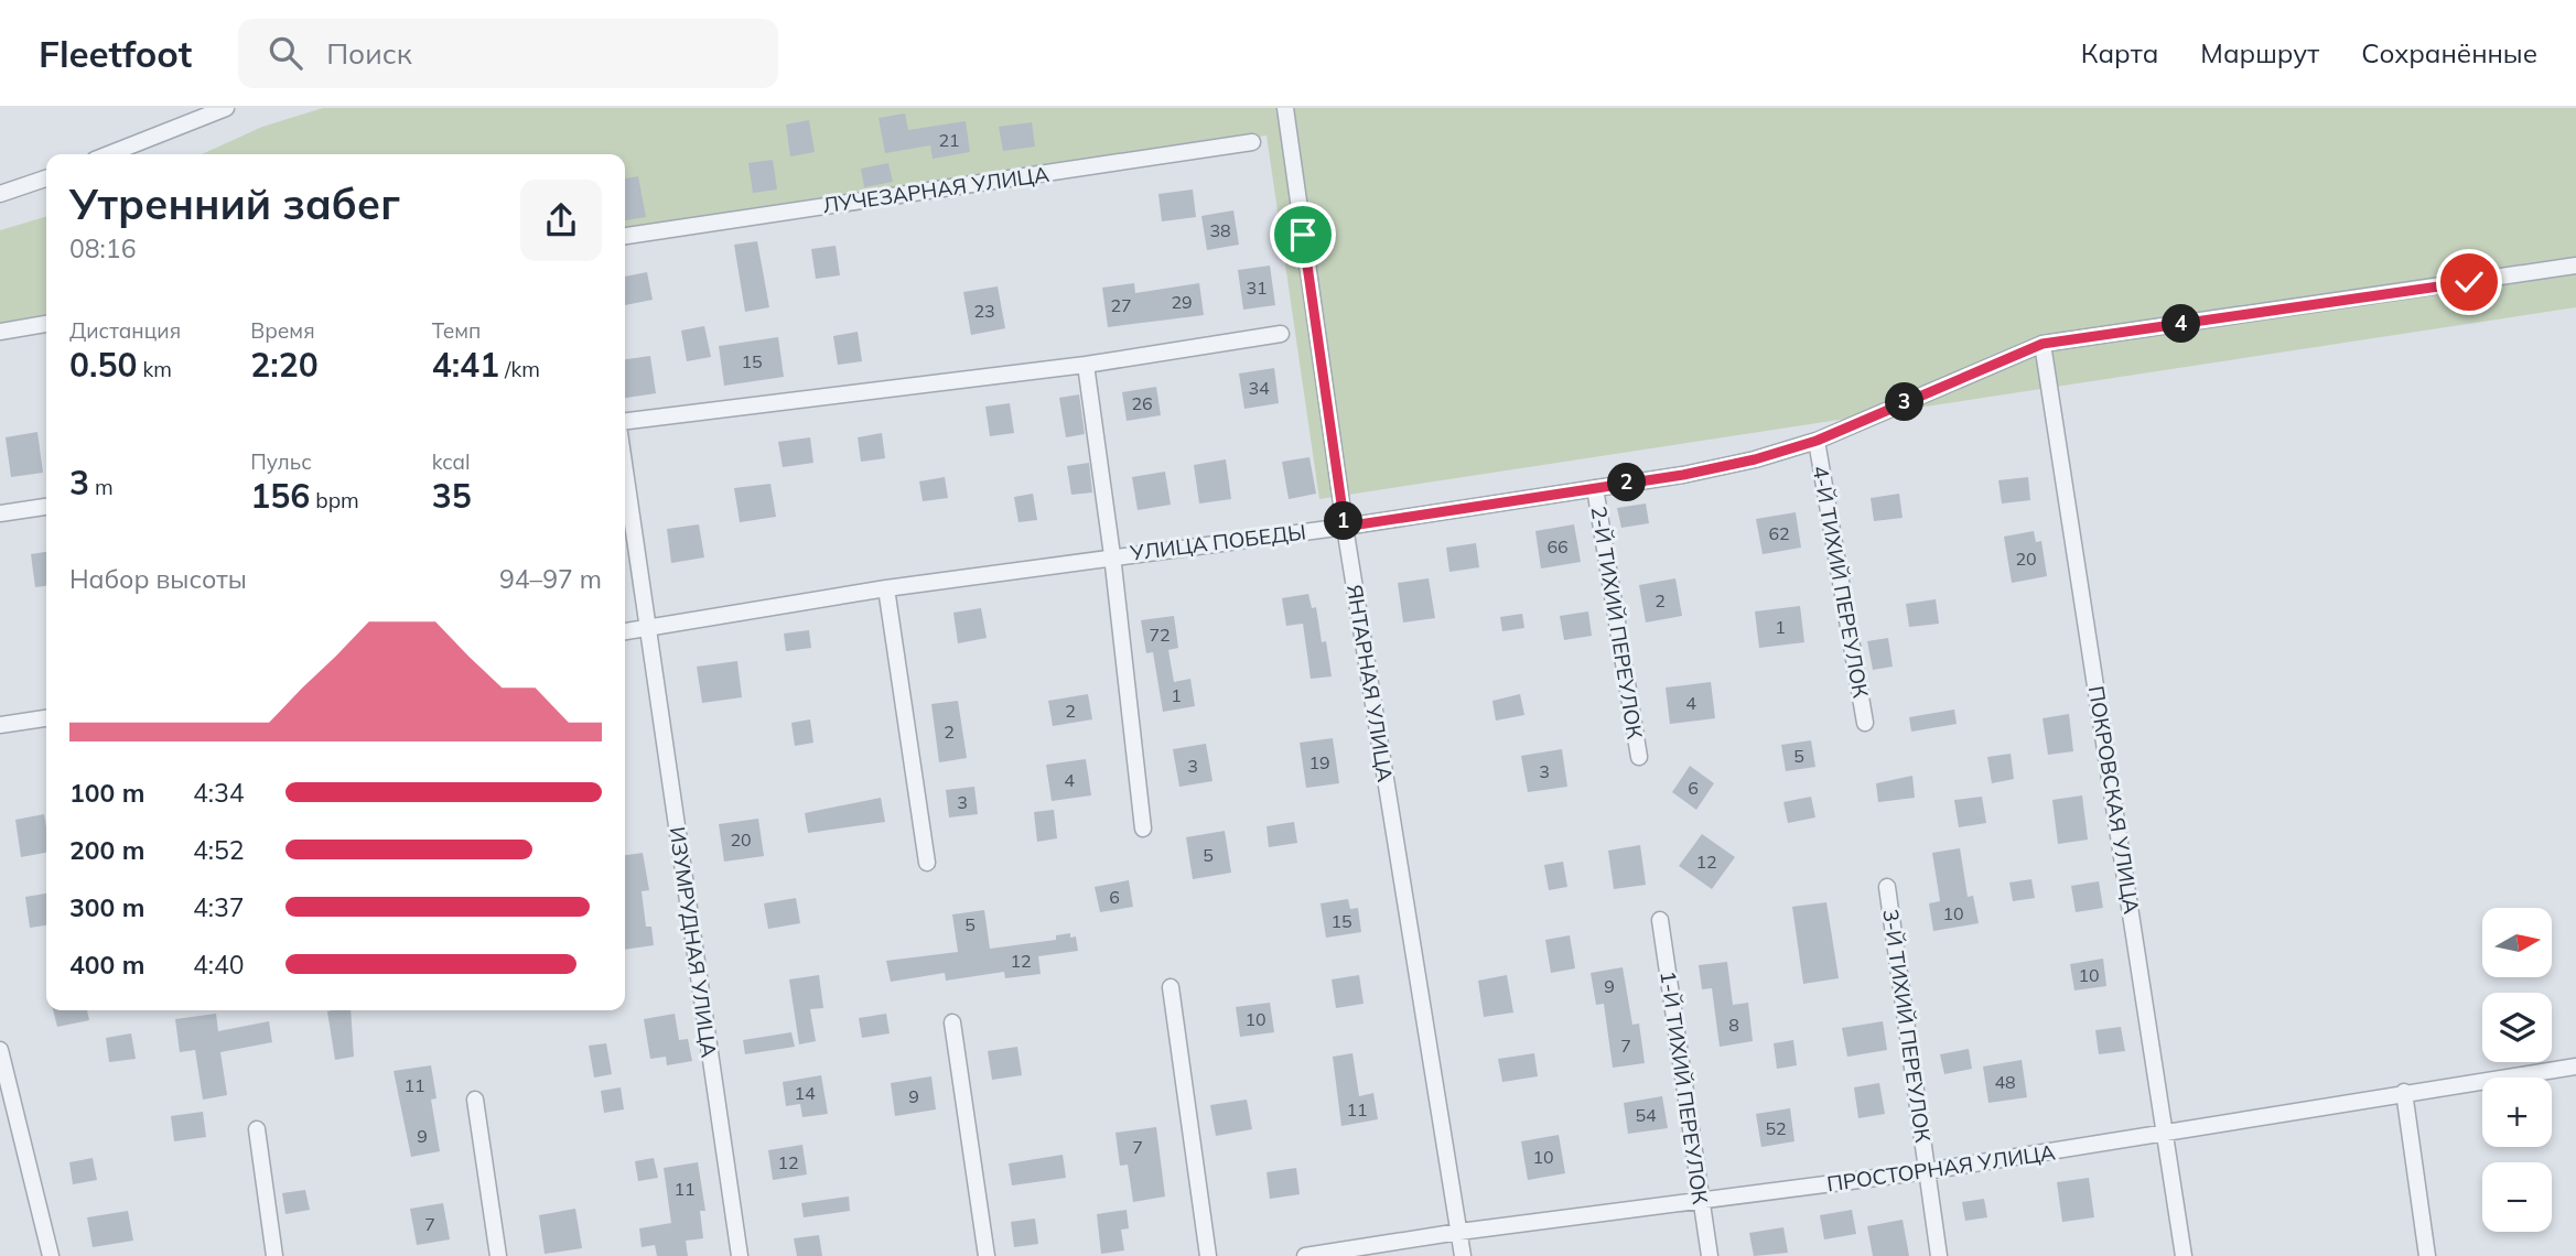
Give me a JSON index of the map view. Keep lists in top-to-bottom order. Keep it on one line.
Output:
{"streets":{"street":["ЛУЧЕЗАРНАЯ УЛИЦА","УЛИЦА ПОБЕДЫ","4-Й ТИХИЙ ПЕРЕУЛОК","2-Й ТИХИЙ ПЕРЕУЛОК","ЯНТАРНАЯ УЛИЦА","ПОКРОВСКАЯ УЛИЦА","ИЗУМРУДНАЯ УЛИЦА","3-Й ТИХИЙ ПЕРЕУЛОК","1-Й ТИХИЙ ПЕРЕУЛОК","ПРОСТОРНАЯ УЛИЦА"]},"crossings":[["УЛИЦА ПОБЕДЫ","4-Й ТИХИЙ ПЕРЕУЛОК"],["УЛИЦА ПОБЕДЫ","2-Й ТИХИЙ ПЕРЕУЛОК"],["УЛИЦА ПОБЕДЫ","ЯНТАРНАЯ УЛИЦА"],["УЛИЦА ПОБЕДЫ","ПОКРОВСКАЯ УЛИЦА"],["УЛИЦА ПОБЕДЫ","ИЗУМРУДНАЯ УЛИЦА"],["ЯНТАРНАЯ УЛИЦА","ПРОСТОРНАЯ УЛИЦА"],["ПОКРОВСКАЯ УЛИЦА","ПРОСТОРНАЯ УЛИЦА"],["3-Й ТИХИЙ ПЕРЕУЛОК","ПРОСТОРНАЯ УЛИЦА"],["1-Й ТИХИЙ ПЕРЕУЛОК","ПРОСТОРНАЯ УЛИЦА"]],"house_numbers":["21","38","31","29","27","23","15","34","26","62","66","20","2","1","72","1","4","2","2","5","19","3","3","4","6","3","20","5","12","6","10","15","5","12","10","9","10","8","7","48","11","14","9","11","54","52","9","7","10","12","11","7"],"north":"right","page":{"header":"Fleetfoot","search":"Поиск","nav":["Карта","Маршрут","Сохранённые"],"heading":["Утренний забег","08:16"],"stats":[["Дистанция","0.50 km"],["Время","2:20"],["Темп","4:41 /km"],["3 m"],["Пульс","156 bpm"],["kcal","35"]],"pins":["4","3","2","1"],"chart":["Набор высоты","94–97 m"],"list":[{"name":"100 m","note":"4:34"},{"name":"200 m","note":"4:52"},{"name":"300 m","note":"4:37"},{"name":"400 m","note":"4:40"}],"map_buttons":["+","−"]}}
